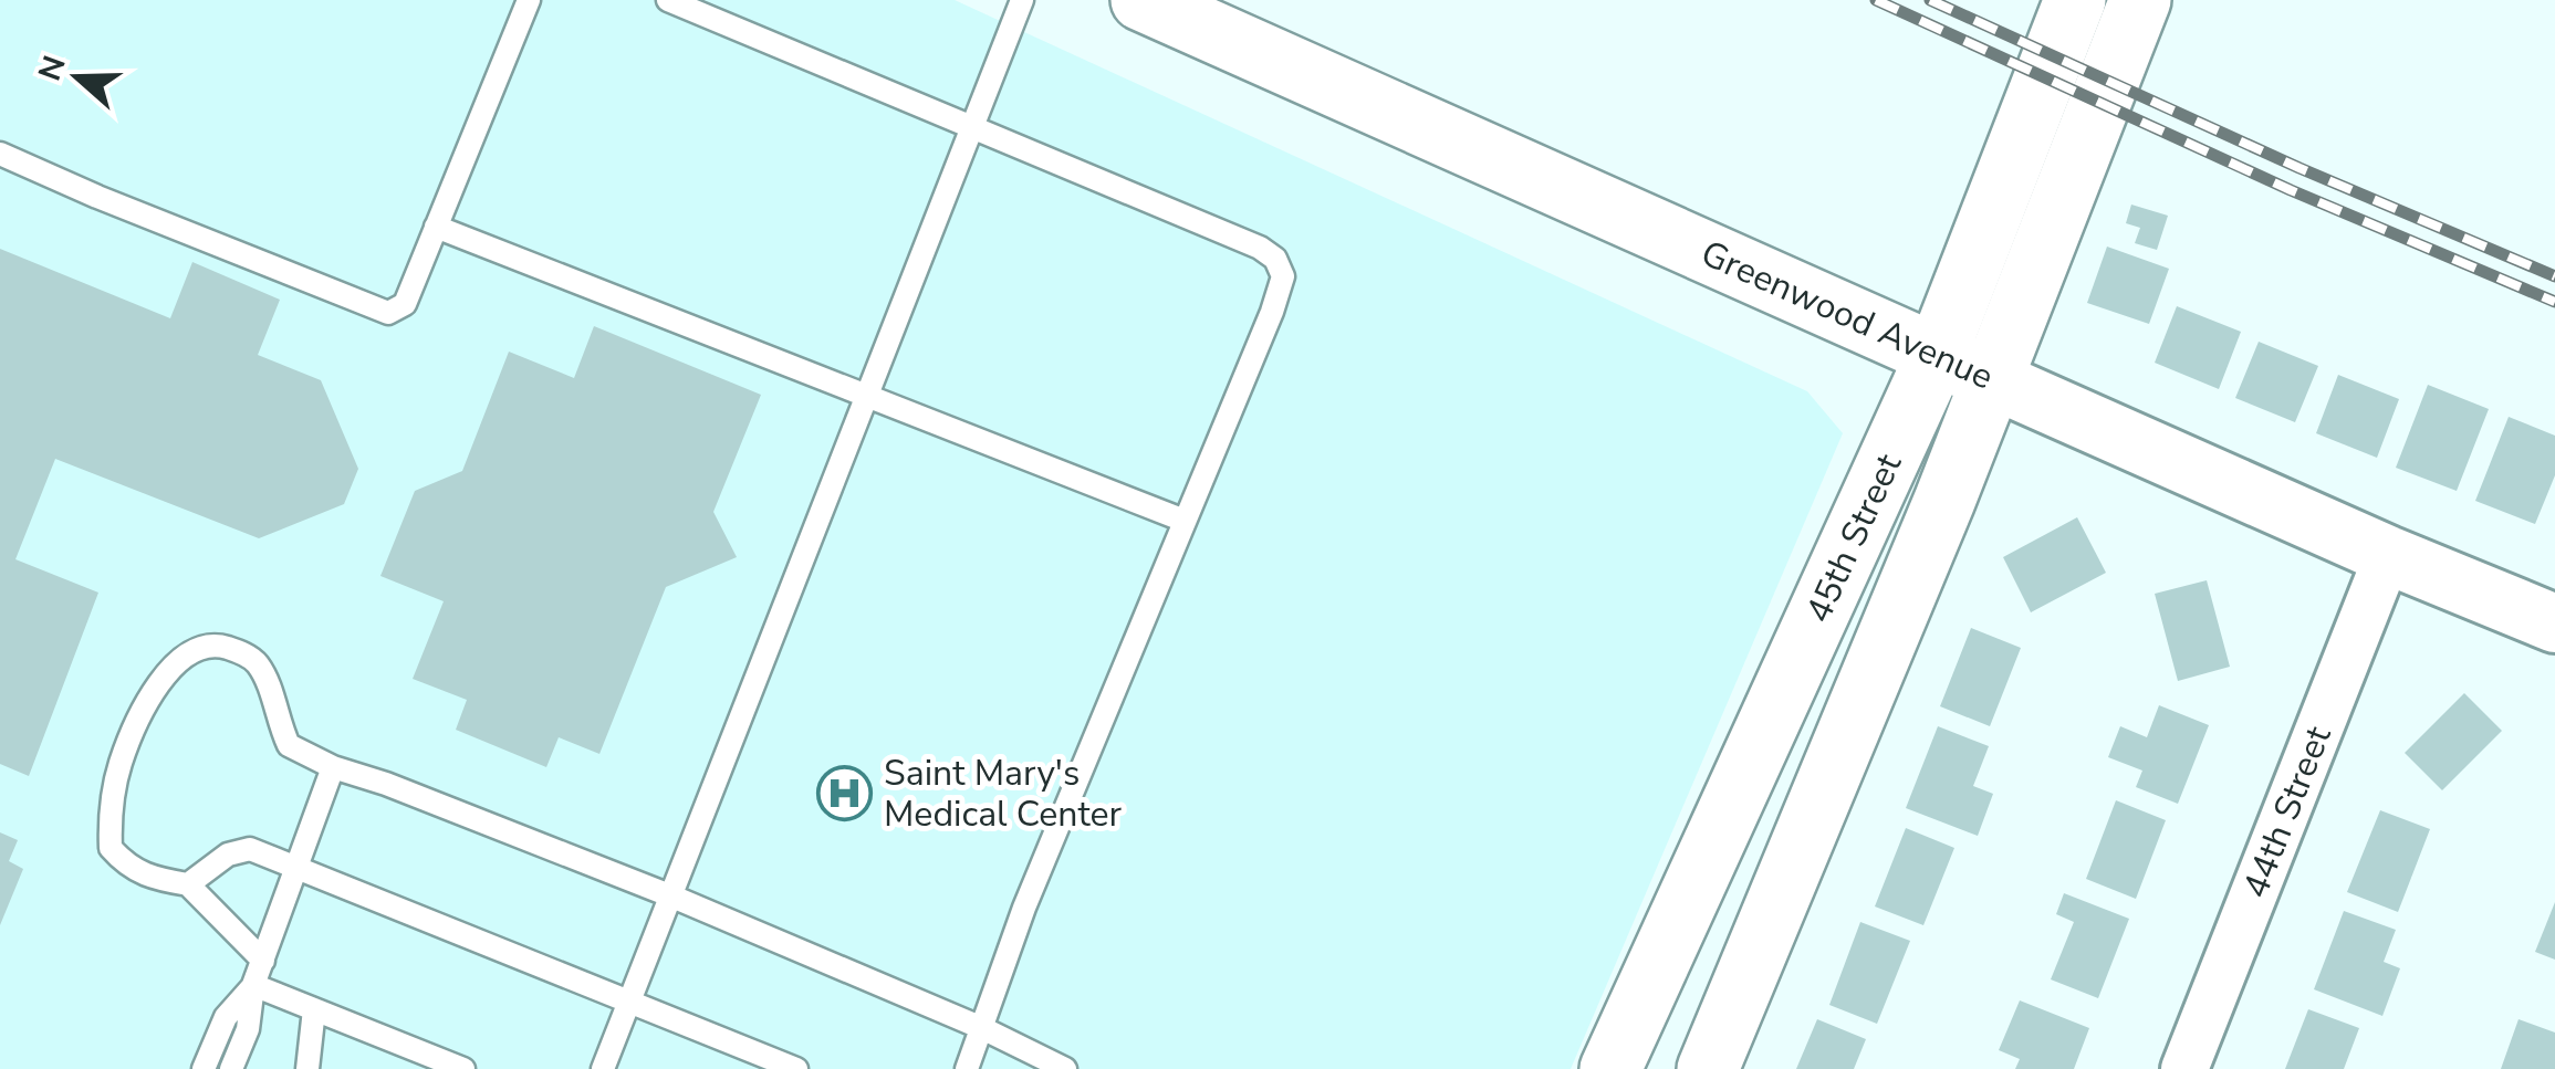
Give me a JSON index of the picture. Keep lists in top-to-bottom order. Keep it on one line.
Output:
{"streets":{"main road":["Greenwood Avenue","45th Street"],"street":["44th Street"]},"crossings":[["Greenwood Avenue","45th Street"],["Greenwood Avenue","44th Street"]],"places":{"hospital":["Saint Mary's Medical Center"]},"north":"left"}
